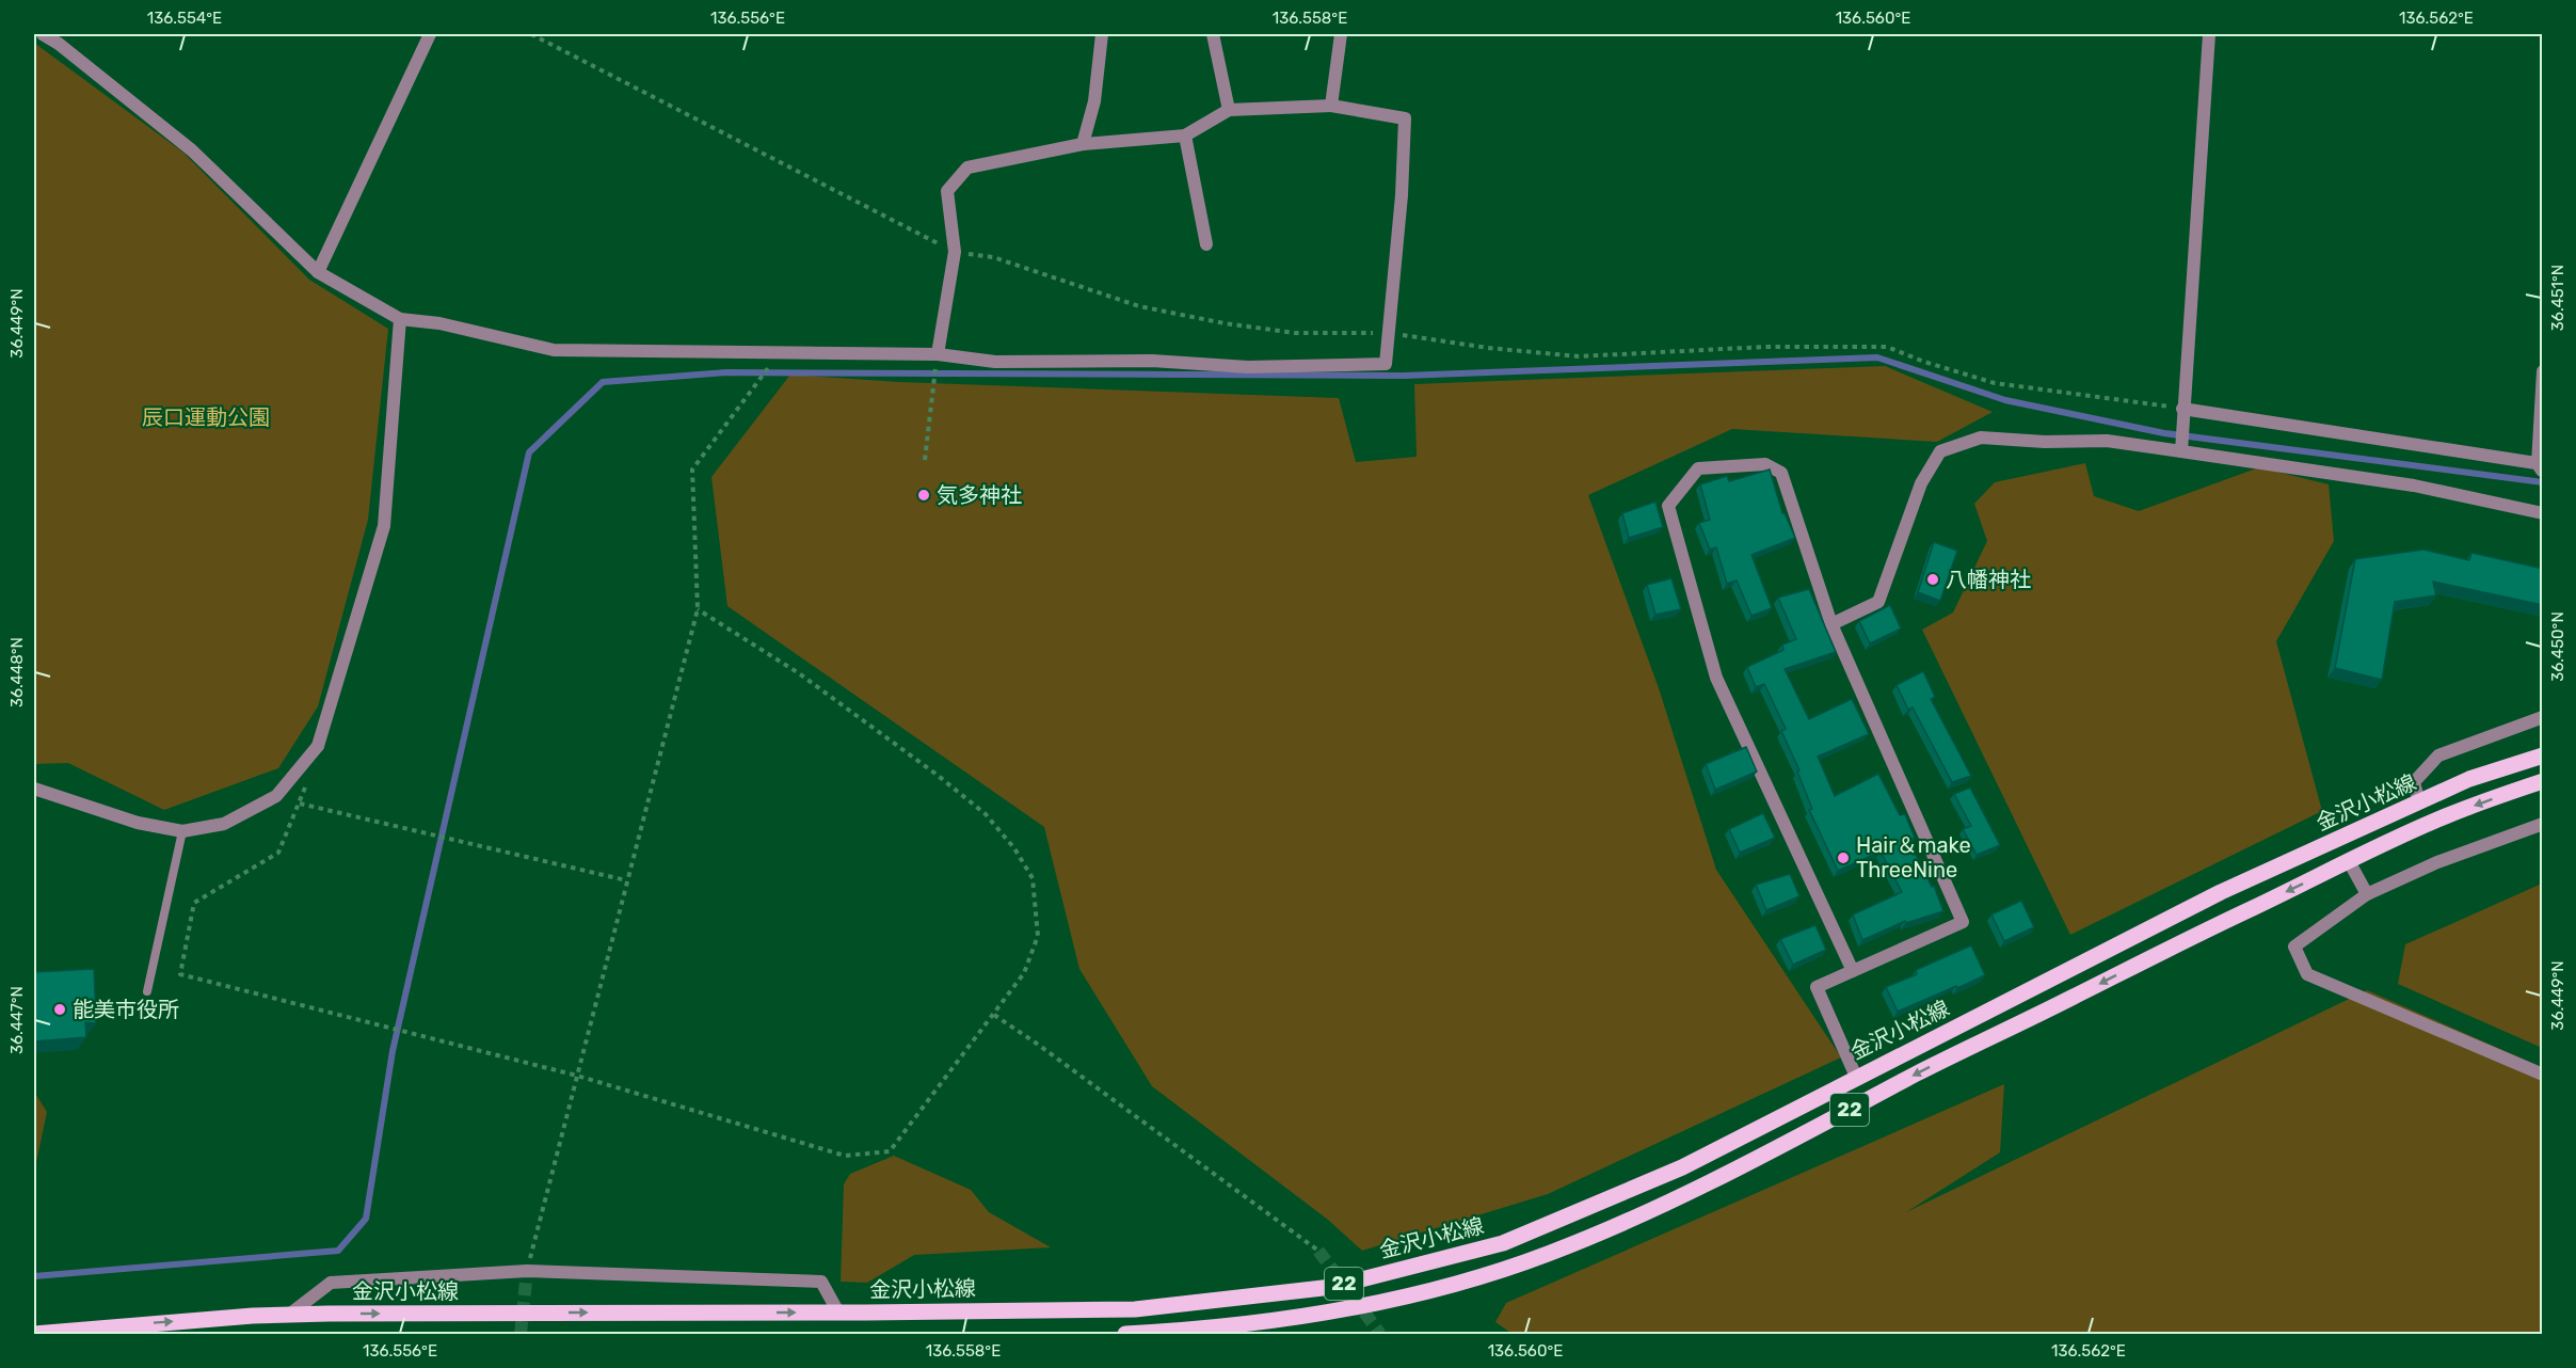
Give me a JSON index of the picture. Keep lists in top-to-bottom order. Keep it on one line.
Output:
{"streets":{"main road":["金沢小松線","22"]},"parks":["辰口運動公園"],"places":["気多神社","八幡神社","Hair＆make ThreeNine","能美市役所"],"coordinates":["136.554°E","136.556°E","136.558°E","136.560°E","136.562°E","36.451°N","36.449°N","36.450°N","36.448°N","36.447°N"]}
